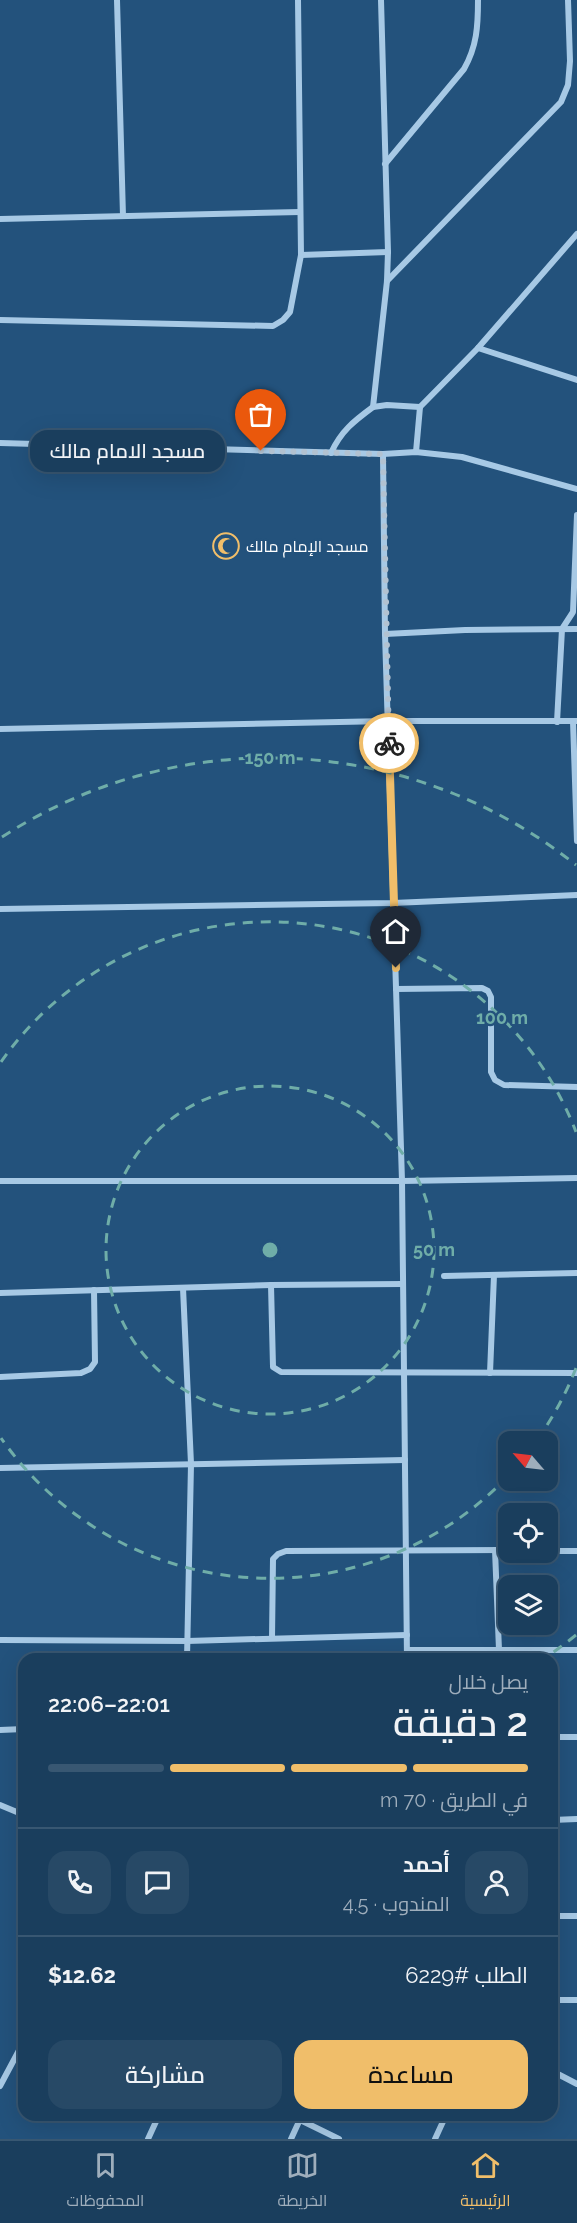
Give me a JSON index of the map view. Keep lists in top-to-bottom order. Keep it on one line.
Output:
{"places":{"other":["مسجد الامام مالك"],"mosque":["مسجد الإمام مالك"]},"north":"top left","page":{"bubble":"مسجد الامام مالك","heading":["2 دقيقة","يصل خلال","22:01–22:06"],"panel":["أحمد","المندوب · 4.5","الطلب #6229","$12.62"],"bar":"في الطريق · 70 m","buttons":["مساعدة","مشاركة"],"tabs":["الرئيسية","الخريطة","المحفوظات"]},"rings":["150 m","100 m","50 m"]}
